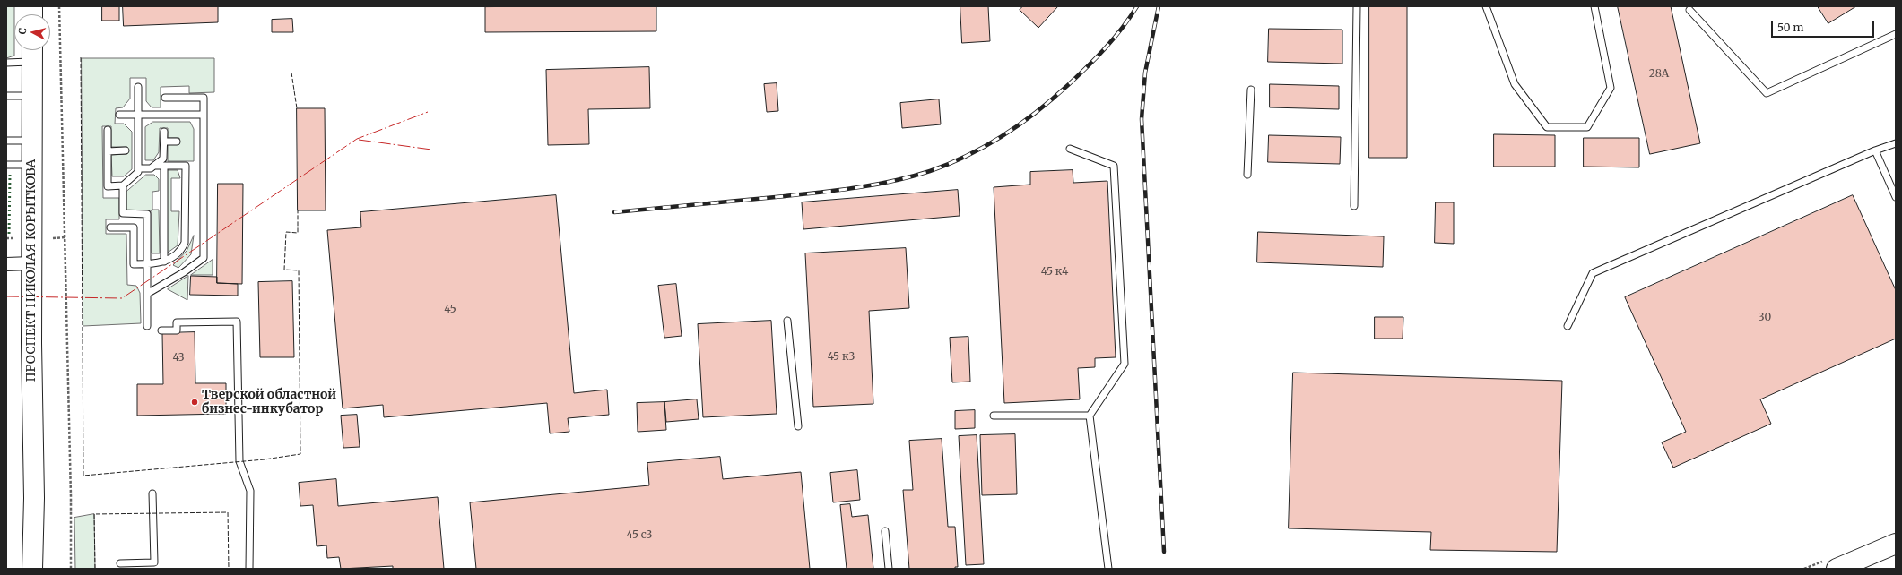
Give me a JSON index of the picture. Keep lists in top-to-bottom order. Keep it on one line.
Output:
{"streets":{"main road":["ПРОСПЕКТ НИКОЛАЯ КОРЫТКОВА"]},"places":["Тверской областной бизнес-инкубатор"],"house_numbers":["28А","45 к4","45","30","45 к3","43","45 с3"],"scale_bar":"50 m","north":"left"}
